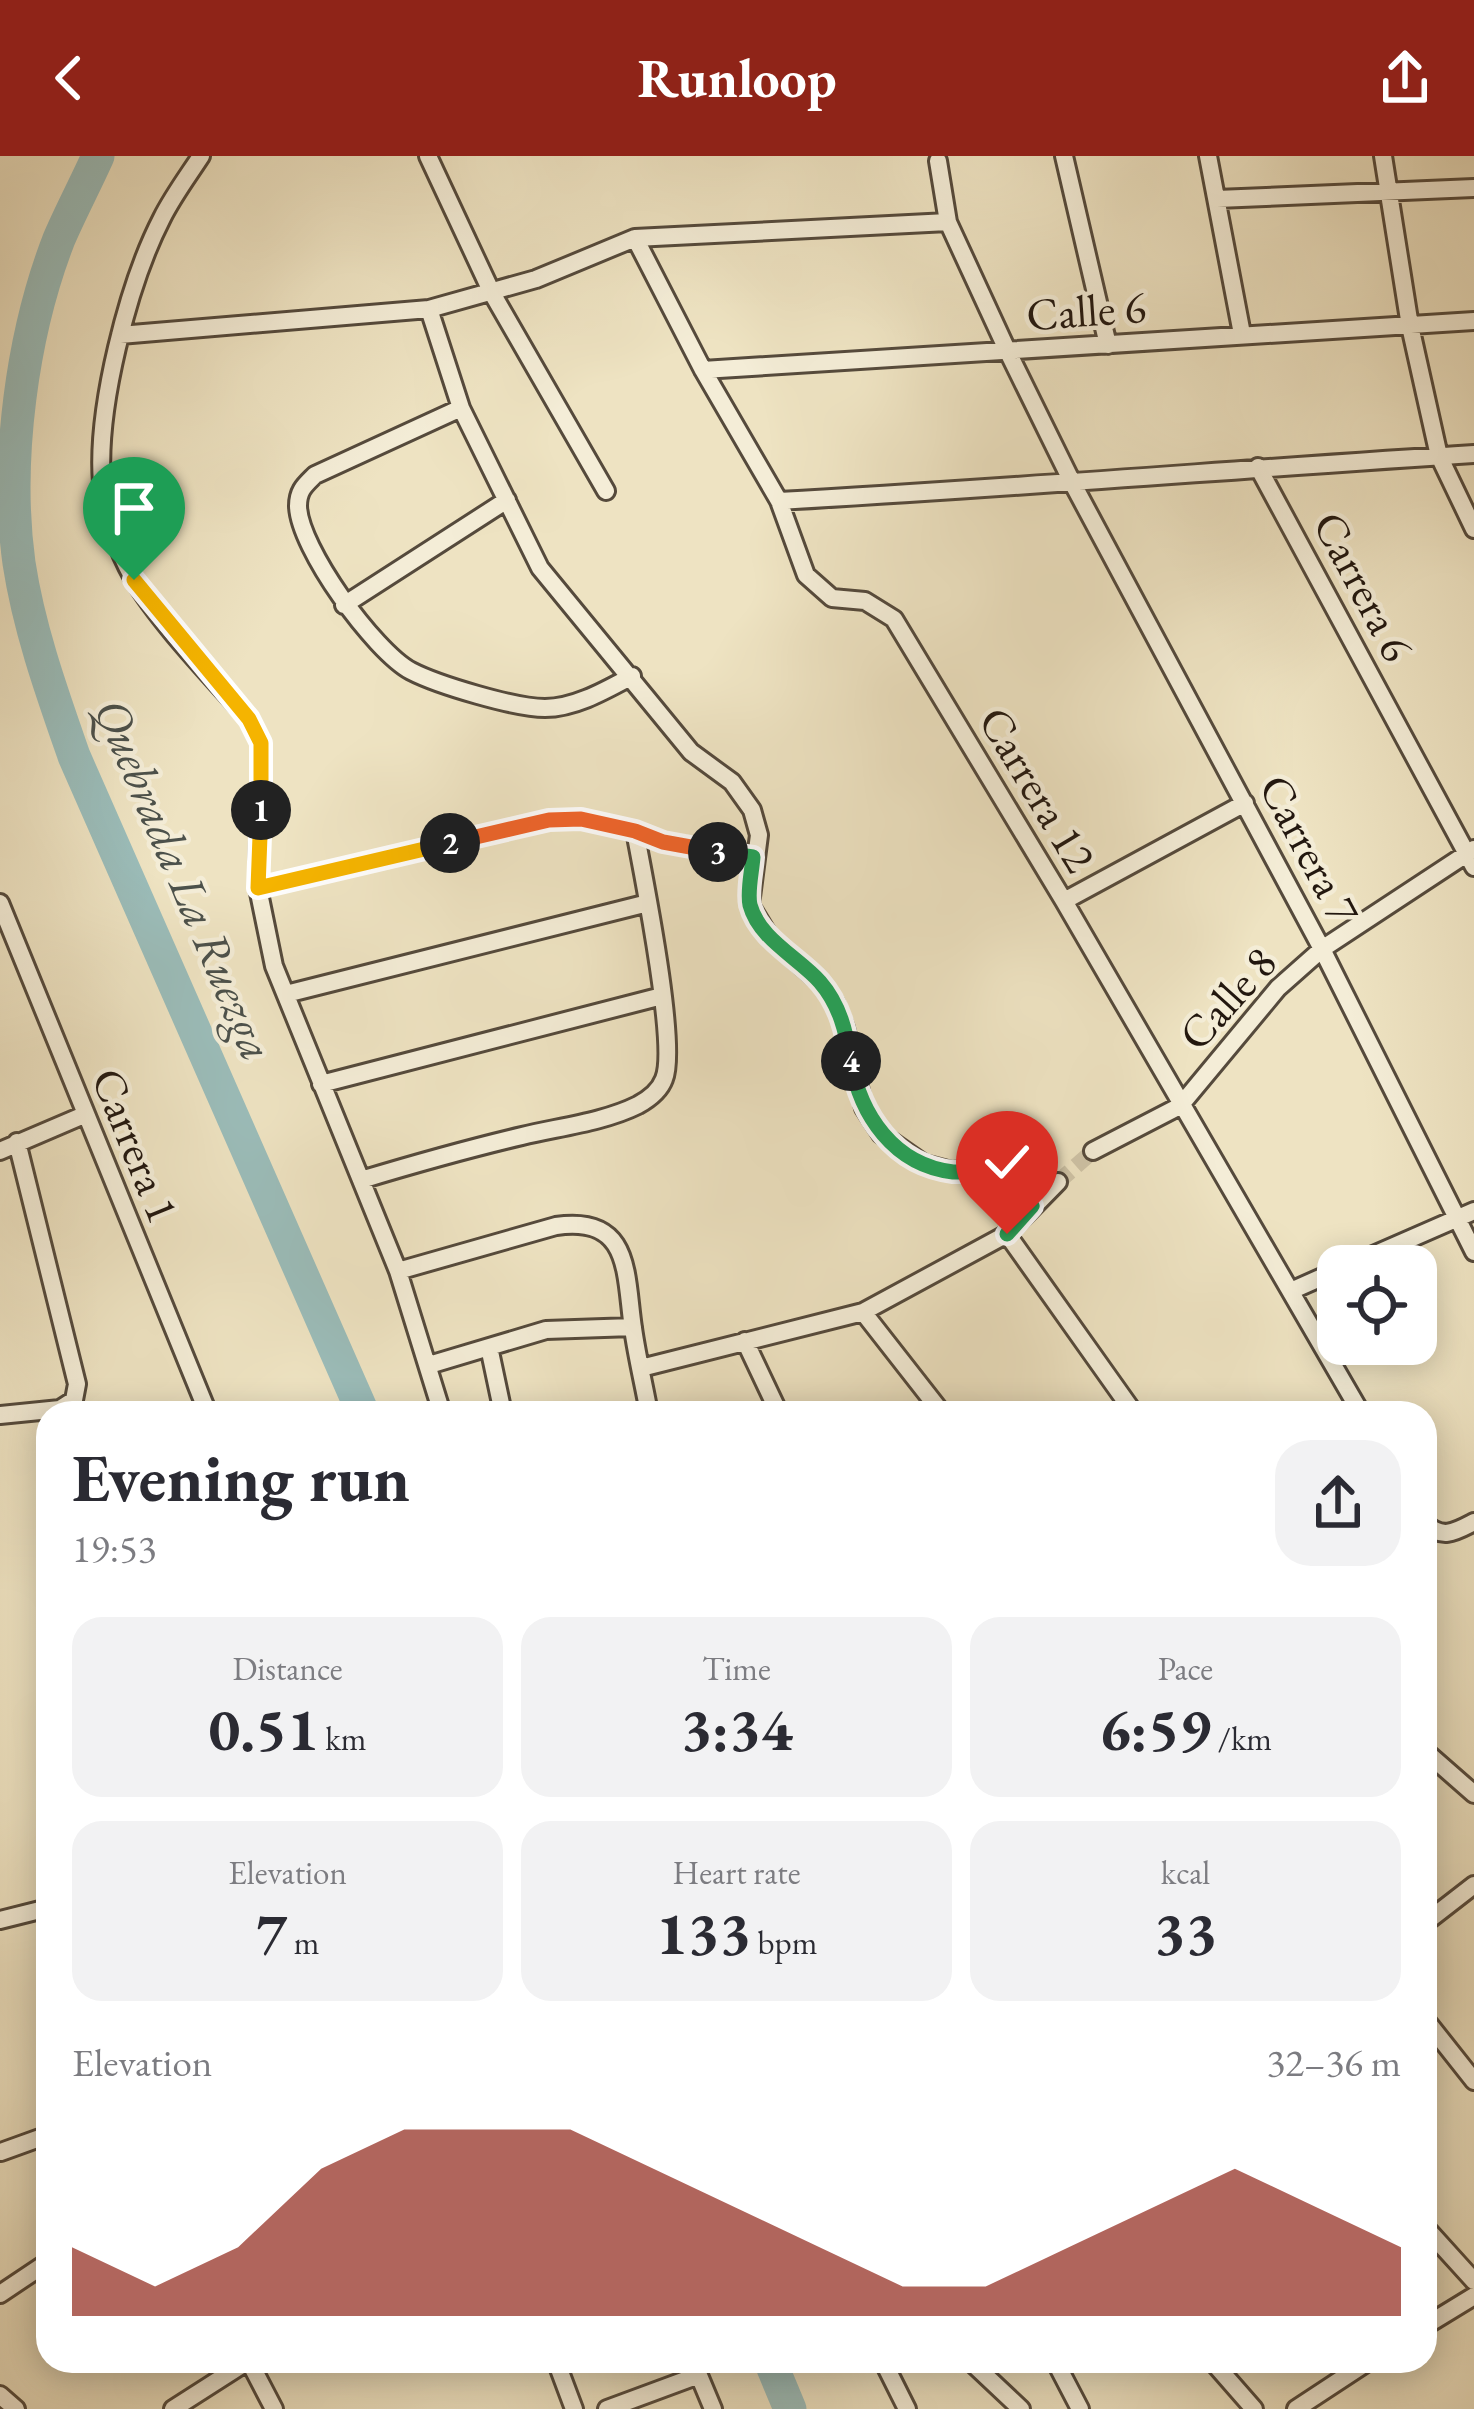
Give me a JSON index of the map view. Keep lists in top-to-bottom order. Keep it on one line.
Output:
{"streets":{"street":["Calle 6","Carrera 6","Carrera 12","Carrera 7","Calle 8","Carrera 1"]},"crossings":[["Calle 6","Carrera 12"],["Calle 6","Carrera 7"],["Carrera 6","Calle 8"],["Carrera 12","Calle 8"],["Carrera 7","Calle 8"]],"water":["Quebrada La Ruezga"],"page":{"header":"Runloop","pins":["1","2","3","4"],"heading":["Evening run","19:53"],"stats":[["Distance","0.51 km"],["Time","3:34"],["Pace","6:59 /km"],["Elevation","7 m"],["Heart rate","133 bpm"],["kcal","33"]],"chart":["Elevation","32–36 m"]}}
